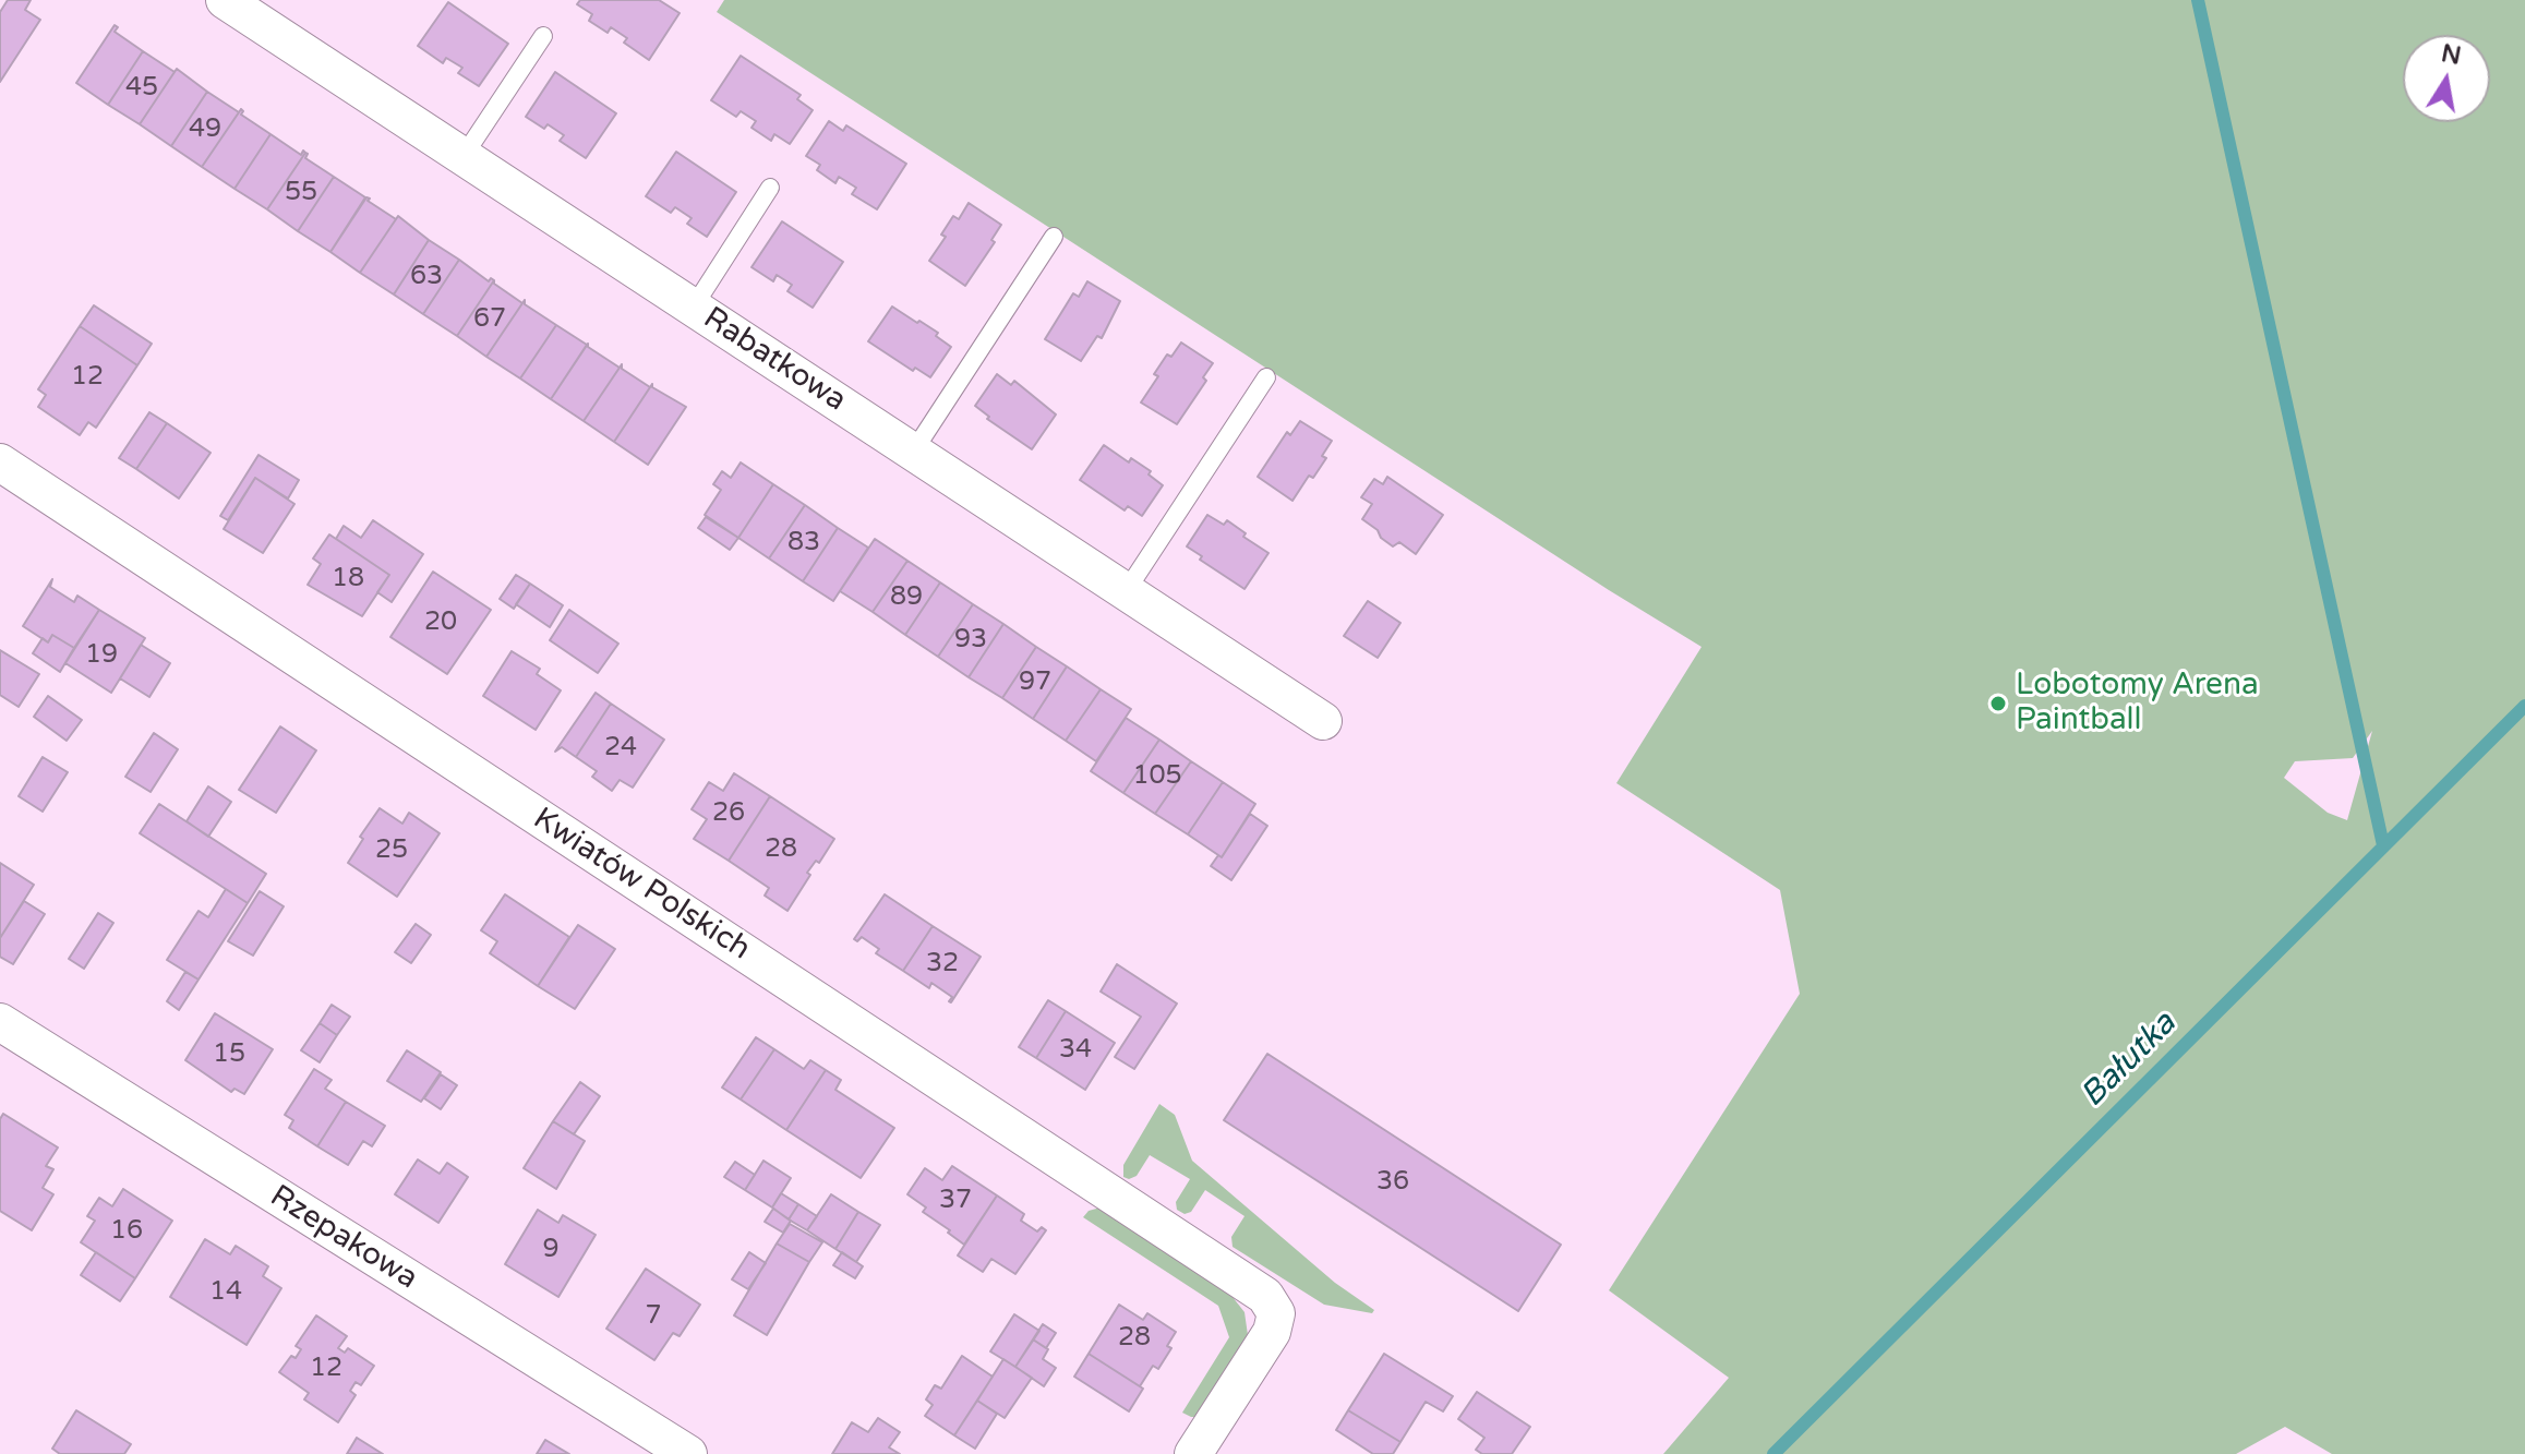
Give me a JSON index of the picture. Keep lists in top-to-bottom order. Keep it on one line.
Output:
{"streets":{"street":["Rabatkowa","Kwiatów Polskich","Rzepakowa"]},"water":["Bałutka"],"places":["Lobotomy Arena Paintball"],"house_numbers":["45","49","55","63","67","12","83","18","89","20","93","19","97","24","105","26","28","25","32","34","15","36","37","16","9","14","7","28","12"],"north":"top"}
